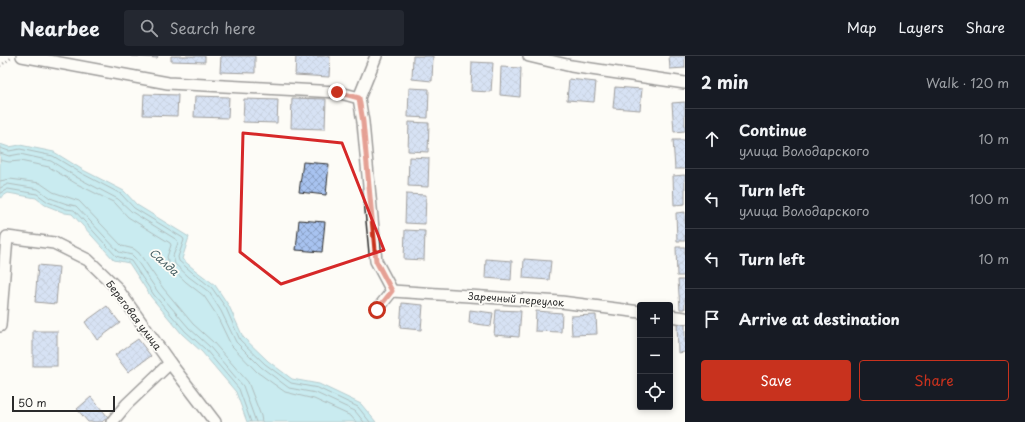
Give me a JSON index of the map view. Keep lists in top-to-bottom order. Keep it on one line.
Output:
{"streets":{"street":["Заречный переулок","Береговая улица"]},"water":["Салда"],"scale_bar":"50 m","page":{"header":"Nearbee","search":"Search here","nav":["Map","Layers","Share"],"heading":["2 min","Walk · 120 m"],"list":[["Continue","улица Володарского","10 m"],["Turn left","улица Володарского","100 m"],["Turn left","10 m"],"Arrive at destination"],"map_buttons":["+","−"],"buttons":["Save","Share"],"scale":"50 m"}}
